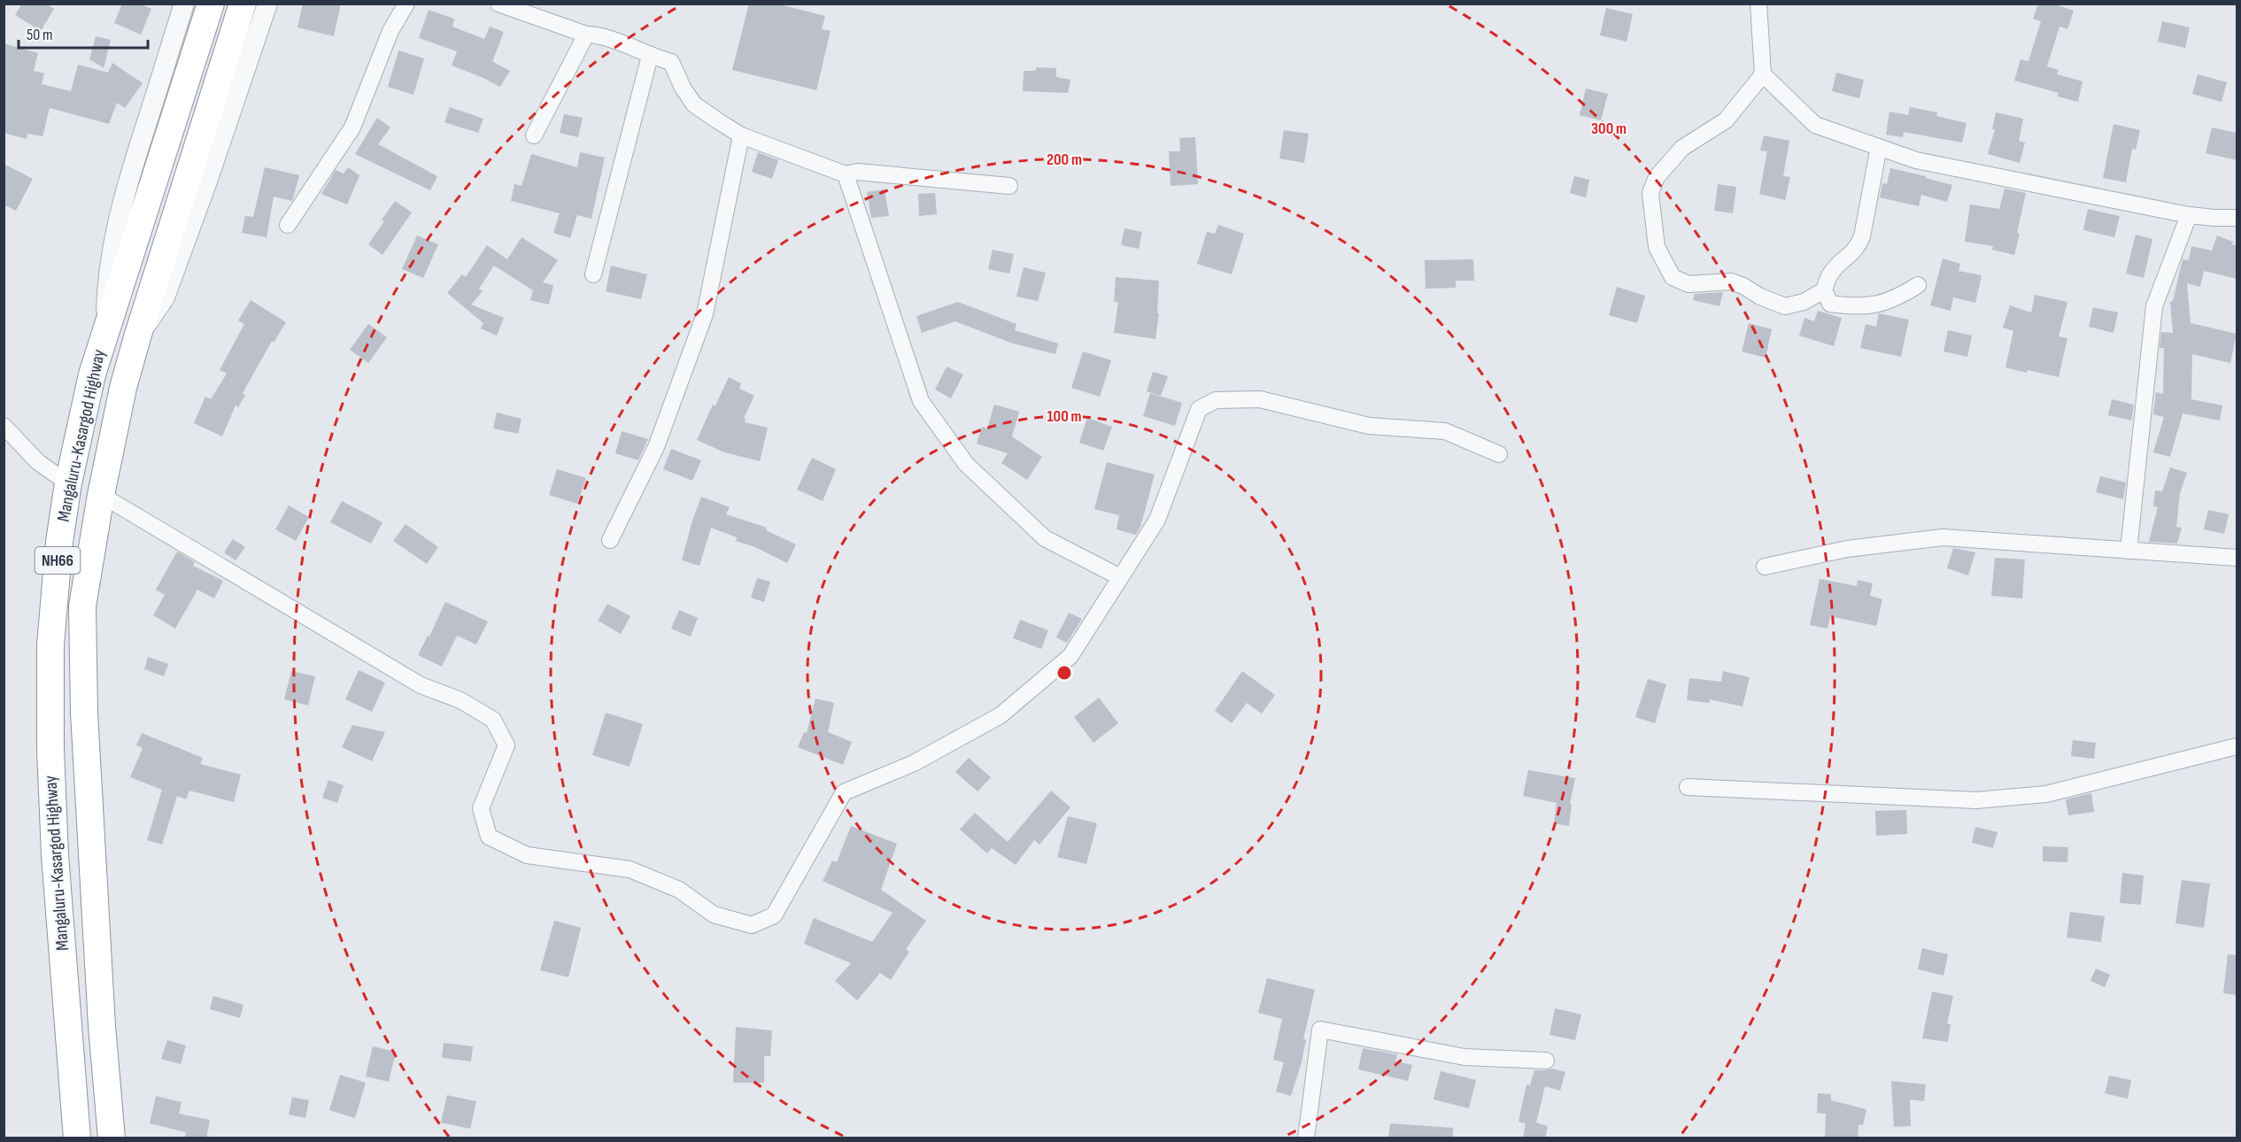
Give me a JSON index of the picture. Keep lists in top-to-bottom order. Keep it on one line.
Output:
{"streets":{"highway":["Mangaluru-Kasargod Highway","NH66"]},"scale_bar":"50 m","rings":["300 m","200 m","100 m"]}
